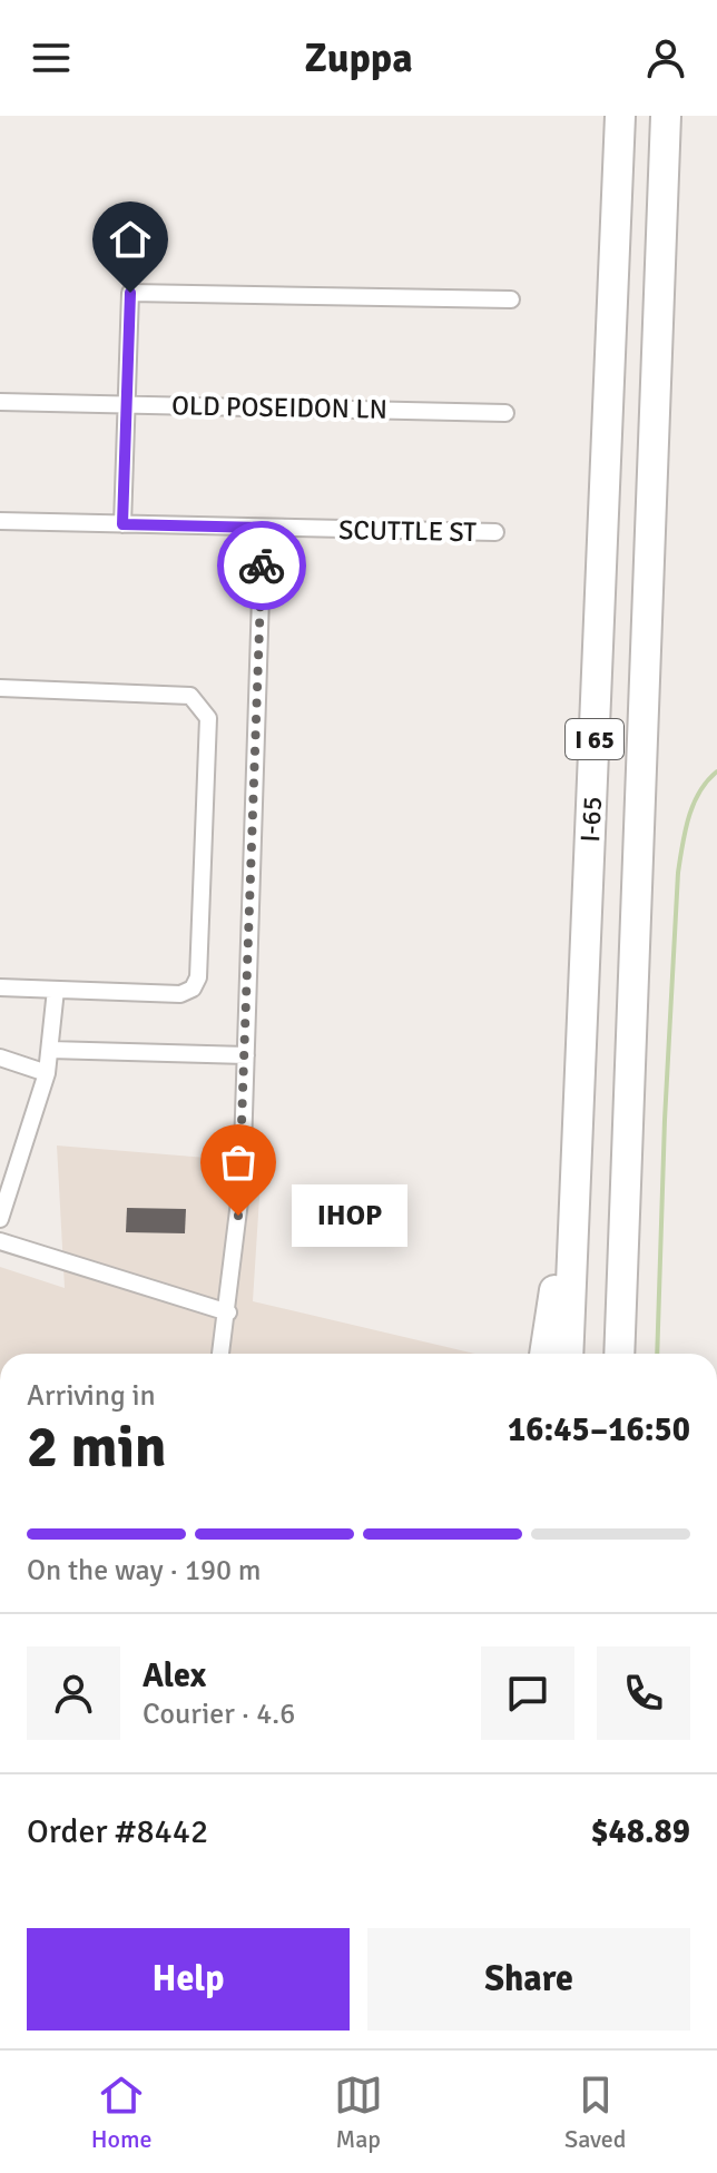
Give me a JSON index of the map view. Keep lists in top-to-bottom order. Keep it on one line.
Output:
{"streets":{"highway":["I 65","I-65"],"street":["OLD POSEIDON LN","SCUTTLE ST"]},"places":["IHOP"],"page":{"header":"Zuppa","bubble":"IHOP","heading":["2 min","Arriving in","16:45–16:50"],"panel":["Alex","Courier · 4.6","Order #8442","$48.89"],"bar":"On the way · 190 m","buttons":["Help","Share"],"tabs":["Home","Map","Saved"]}}
